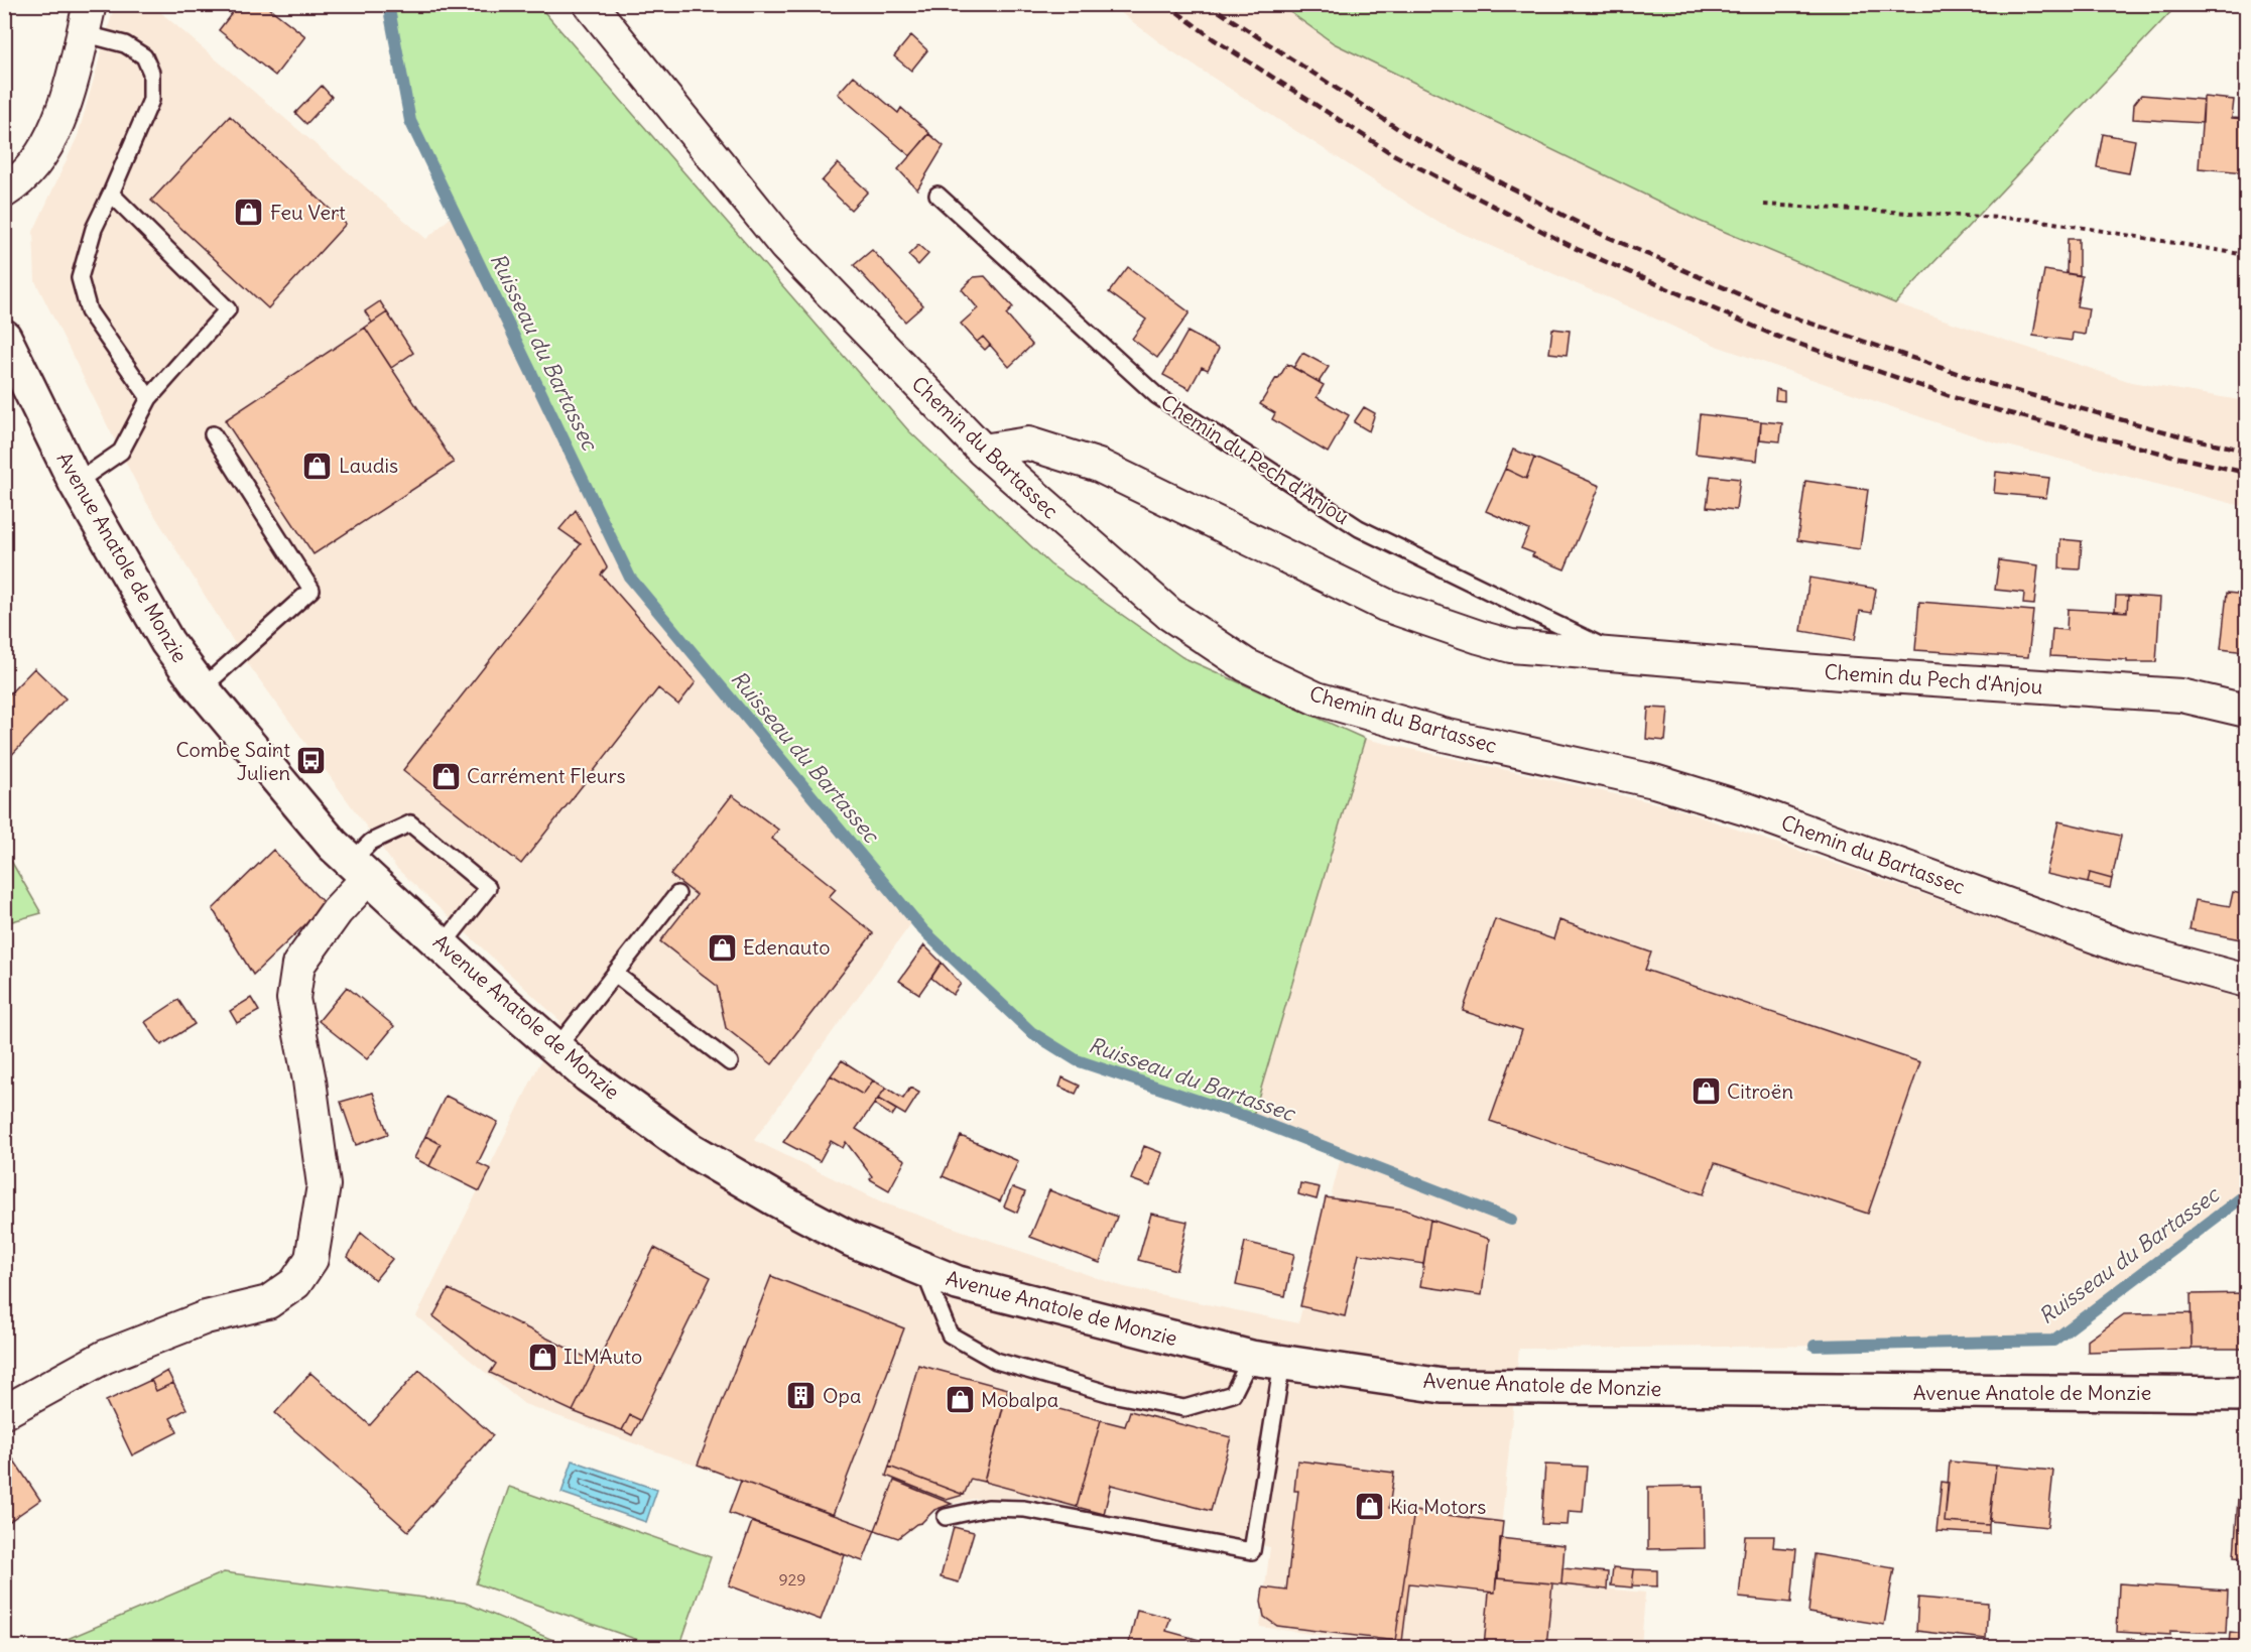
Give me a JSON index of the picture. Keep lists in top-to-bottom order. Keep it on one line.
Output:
{"streets":{"main road":["Avenue Anatole de Monzie"],"street":["Chemin du Bartassec","Chemin du Pech d'Anjou"]},"crossings":[["Chemin du Bartassec","Chemin du Pech d'Anjou"]],"water":["Ruisseau du Bartassec"],"places":{"shop":["Feu Vert","Laudis","Carrément Fleurs","Edenauto","Citroën","ILMAuto","Mobalpa","Kia Motors"],"bus stop":["Combe Saint Julien"],"building":["Opa"]},"house_numbers":["929"]}
